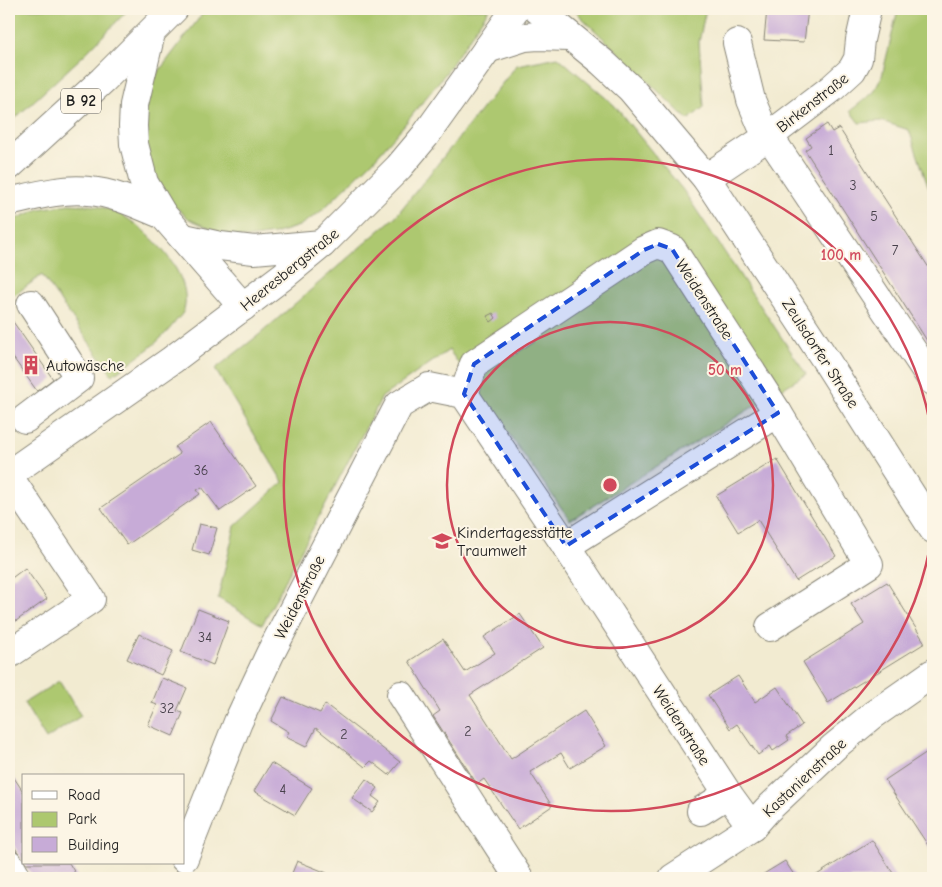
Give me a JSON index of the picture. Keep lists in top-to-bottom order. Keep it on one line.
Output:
{"streets":{"street":["B 92","Birkenstraße","Heeresbergstraße","Weidenstraße","Zeulsdorfer Straße","Kastanienstraße"]},"crossings":[["Weidenstraße","Kastanienstraße"]],"places":{"building":["Autowäsche"],"school or university":["Kindertagesstätte Traumwelt"]},"house_numbers":["1","3","5","7","36","34","32","2","2","4"],"legend":["Road","Park","Building"],"rings":["100 m","50 m"]}
